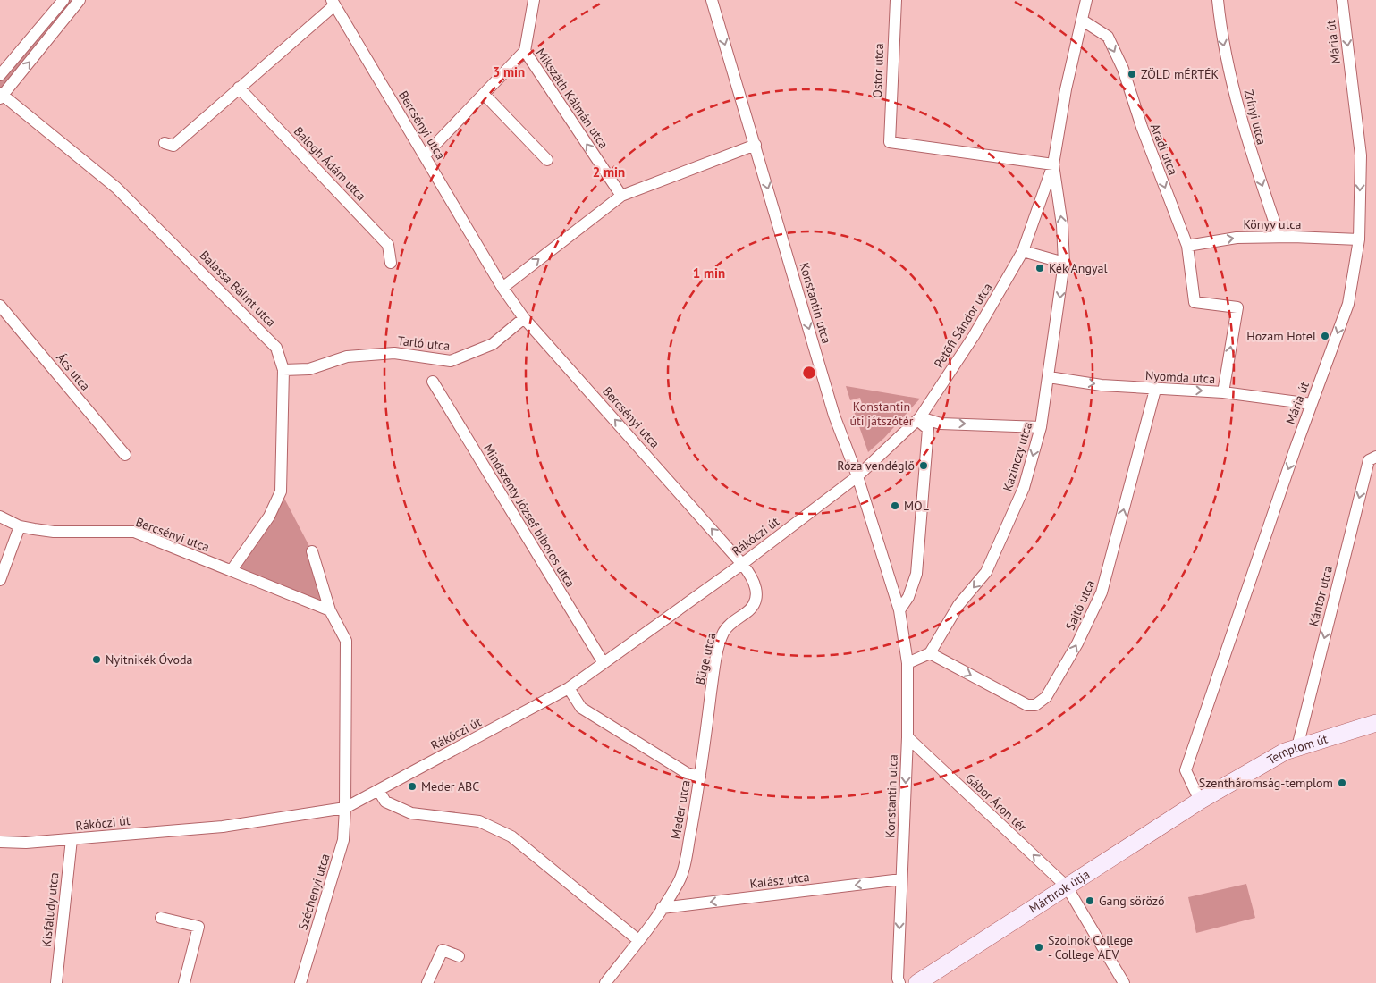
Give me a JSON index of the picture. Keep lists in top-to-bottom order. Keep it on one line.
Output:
{"streets":{"street":["Mária út","Ostor utca","Mikszáth Kálmán utca","Zrínyi utca","Bercsényi utca","Aradi utca","Balogh Ádám utca","Könyv utca","Balassa Bálint utca","Konstantin utca","Petőfi Sándor utca","Tarló utca","Ács utca","Nyomda utca","Kazinczy utca","Mindszenty József bíboros utca","Rákóczi út","Kántor utca","Sajtó utca","Büge utca","Templom út","Gábor Áron tér","Meder utca","Kalász utca","Széchenyi utca","Mártírok útja","Kisfaludy utca"]},"crossings":[["Mária út","Könyv utca"],["Mária út","Nyomda utca"],["Mária út","Templom út"],["Mária út","Mártírok útja"],["Ostor utca","Petőfi Sándor utca"],["Zrínyi utca","Könyv utca"],["Bercsényi utca","Balassa Bálint utca"],["Bercsényi utca","Tarló utca"],["Bercsényi utca","Rákóczi út"],["Bercsényi utca","Büge utca"],["Aradi utca","Könyv utca"],["Aradi utca","Petőfi Sándor utca"],["Aradi utca","Nyomda utca"],["Balassa Bálint utca","Tarló utca"],["Konstantin utca","Petőfi Sándor utca"],["Konstantin utca","Rákóczi út"],["Konstantin utca","Gábor Áron tér"],["Konstantin utca","Kalász utca"],["Petőfi Sándor utca","Kazinczy utca"],["Petőfi Sándor utca","Rákóczi út"],["Nyomda utca","Kazinczy utca"],["Nyomda utca","Sajtó utca"],["Kazinczy utca","Sajtó utca"],["Mindszenty József bíboros utca","Rákóczi út"],["Rákóczi út","Büge utca"],["Rákóczi út","Meder utca"],["Rákóczi út","Széchenyi utca"],["Rákóczi út","Kisfaludy utca"],["Kántor utca","Templom út"],["Büge utca","Meder utca"],["Templom út","Mártírok útja"],["Gábor Áron tér","Mártírok útja"],["Meder utca","Kalász utca"]],"one_way":["Mária út","Zrínyi utca","Könyv utca","Konstantin utca","Nyomda utca","Kántor utca","Gábor Áron tér","Kalász utca"],"parks":["Konstantin úti játszótér"],"places":["ZÖLD mÉRTÉK","Kék Angyal","Hozam Hotel","Róza vendéglő","MOL","Nyitnikék Óvoda","Szentháromság-templom","Meder ABC","Gang söröző","Szolnok College - College AEV"],"rings":["3 min","2 min","1 min"]}
